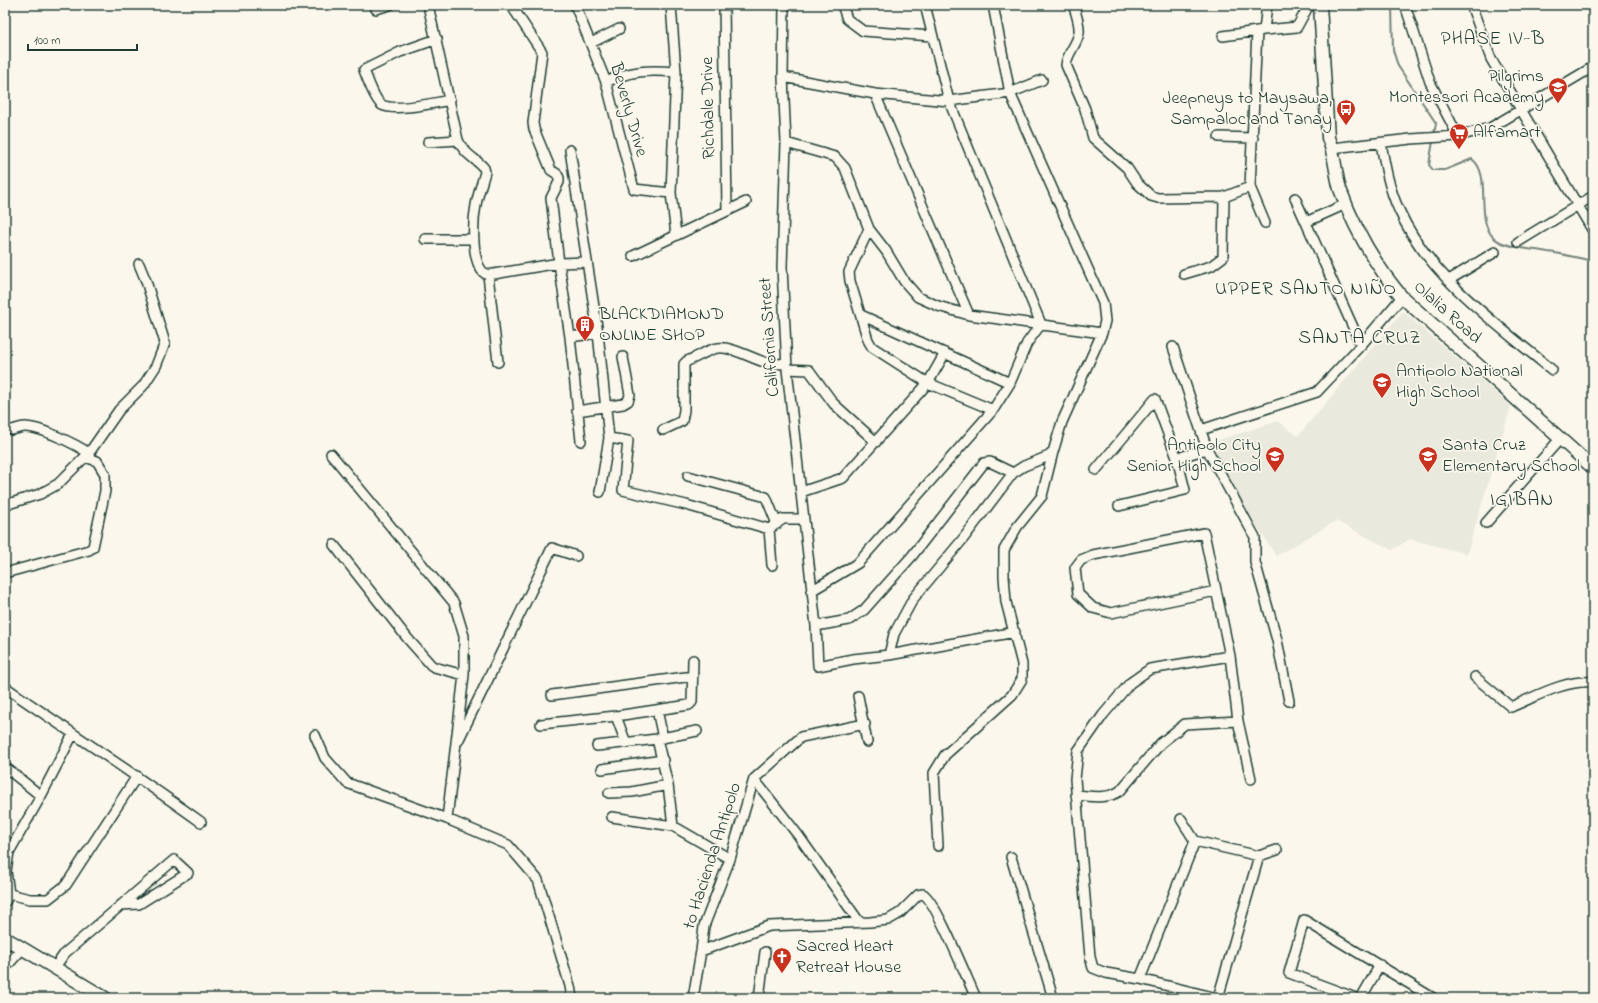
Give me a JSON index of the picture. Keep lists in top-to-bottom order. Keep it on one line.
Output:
{"streets":{"main road":["Olalia Road"],"street":["Richdale Drive","Beverly Drive","California Street","to Hacienda Antipolo"]},"districts":["PHASE IV-B","UPPER SANTO NIÑO","SANTA CRUZ","IGIBAN"],"places":{"school or university":["Pilgrims Montessori Academy","Antipolo National High School","Antipolo City Senior High School","Santa Cruz Elementary School"],"bus stop":["Jeepneys to Maysawa, Sampaloc and Tanay"],"supermarket":["Alfamart"],"building":["BLACKDIAMOND ONLINE SHOP"],"church":["Sacred Heart Retreat House"]},"scale_bar":"100 m"}
